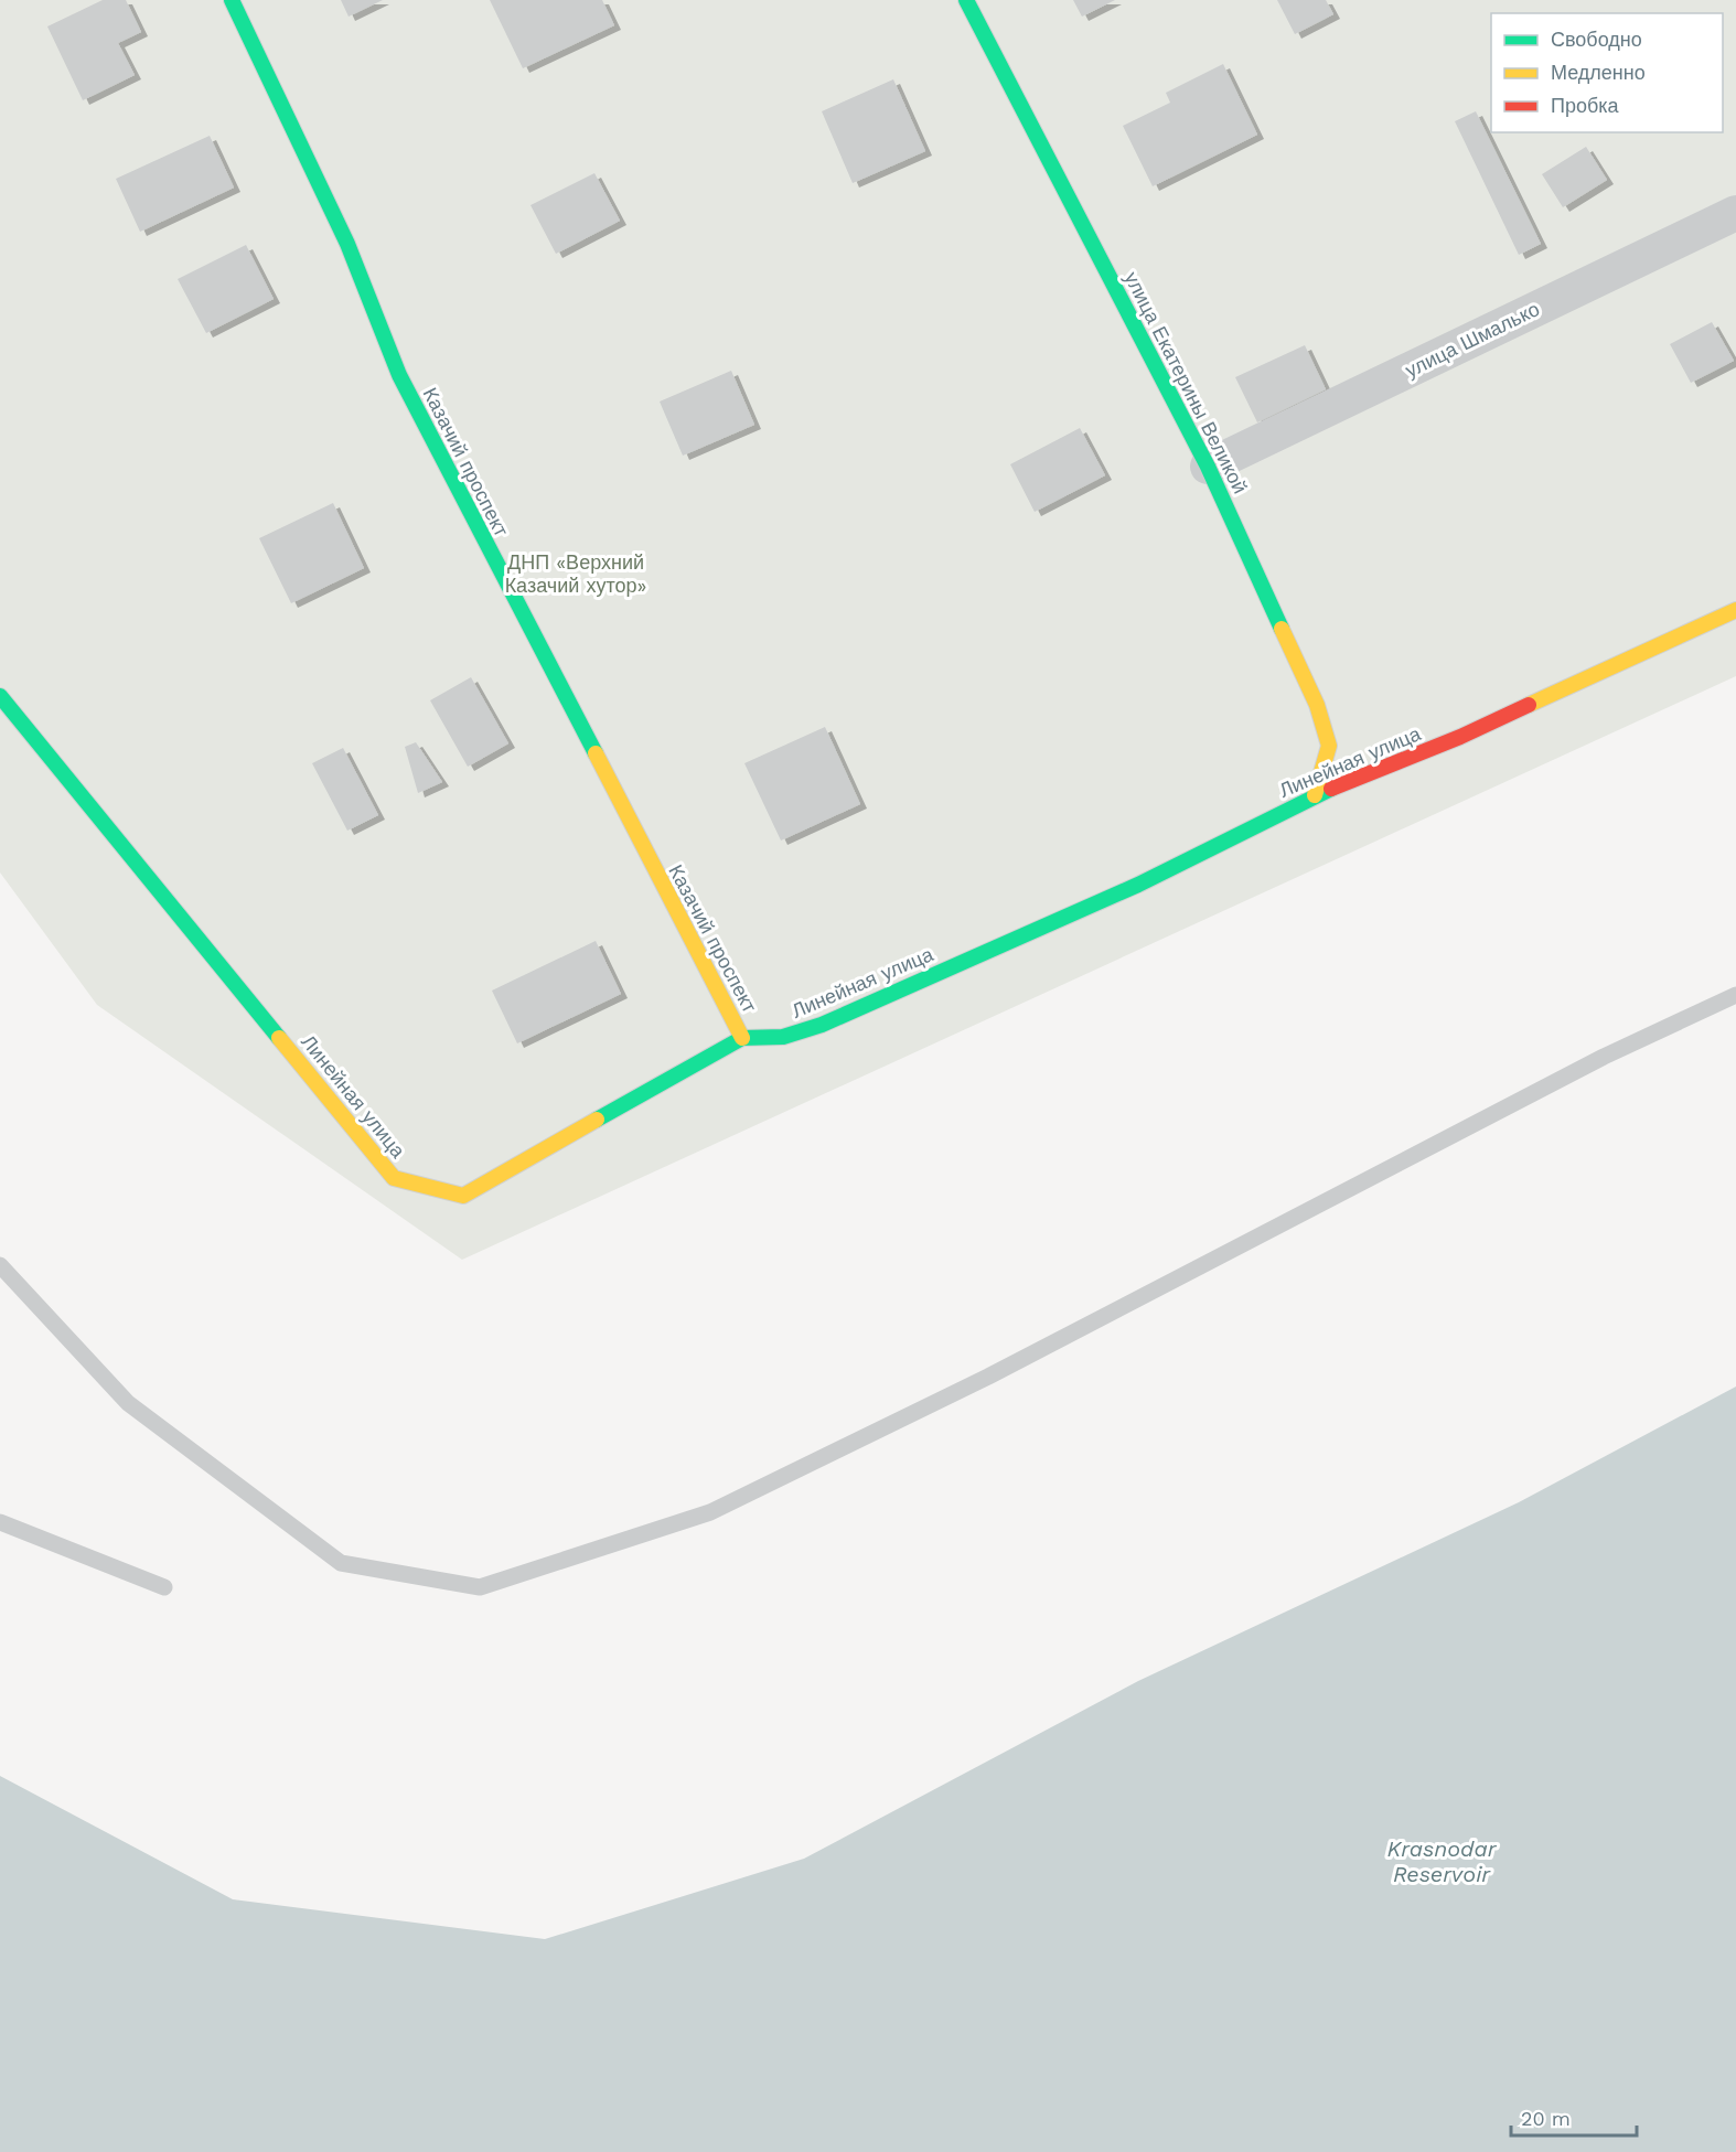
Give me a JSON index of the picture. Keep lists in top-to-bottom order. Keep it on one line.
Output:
{"streets":{"street":["улица Шмалько","улица Екатерины Великой","Казачий проспект","Линейная улица"]},"crossings":[["улица Шмалько","улица Екатерины Великой"],["улица Екатерины Великой","Линейная улица"],["Казачий проспект","Линейная улица"]],"water":["Krasnodar Reservoir"],"parks":["ДНП «Верхний Казачий хутор»"],"legend":["Свободно","Медленно","Пробка"],"scale_bar":"20 m"}
